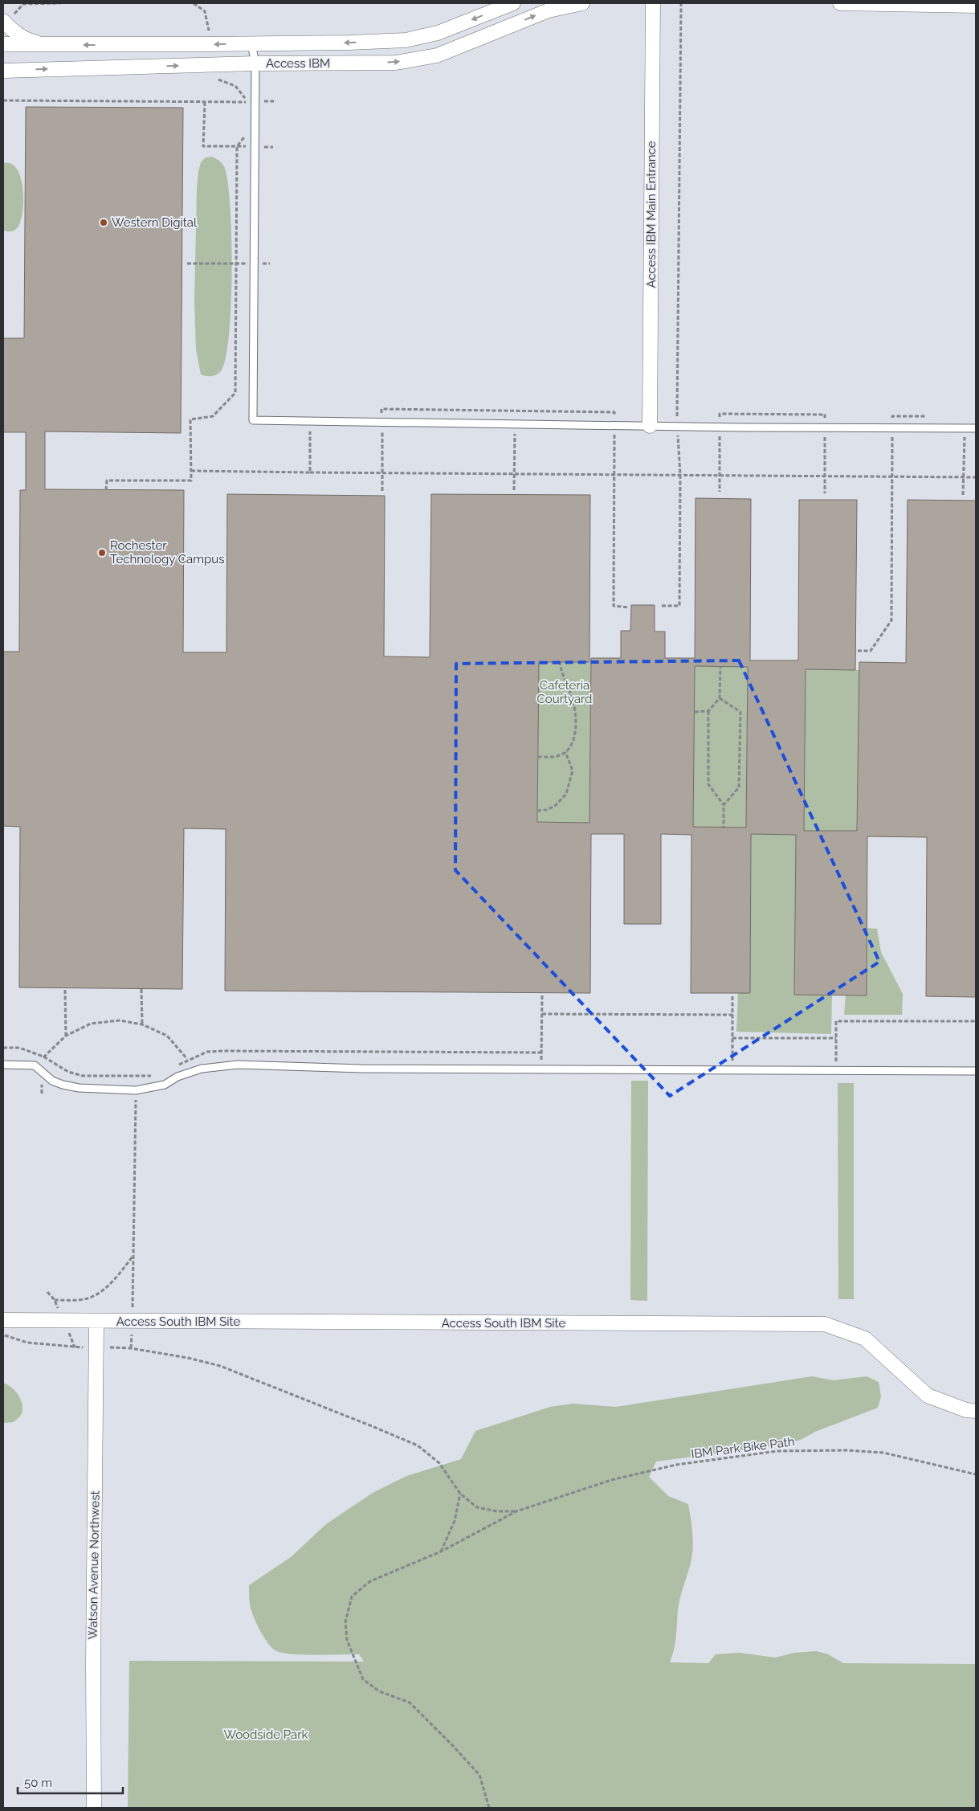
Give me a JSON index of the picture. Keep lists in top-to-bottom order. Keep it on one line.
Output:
{"streets":{"street":["Access IBM","Access IBM Main Entrance","Access South IBM Site","Watson Avenue Northwest"],"path":["IBM Park Bike Path"]},"crossings":[["Access South IBM Site","Watson Avenue Northwest"]],"parks":["Cafeteria Courtyard","Woodside Park"],"places":["Western Digital","Rochester Technology Campus"],"scale_bar":"50 m"}
